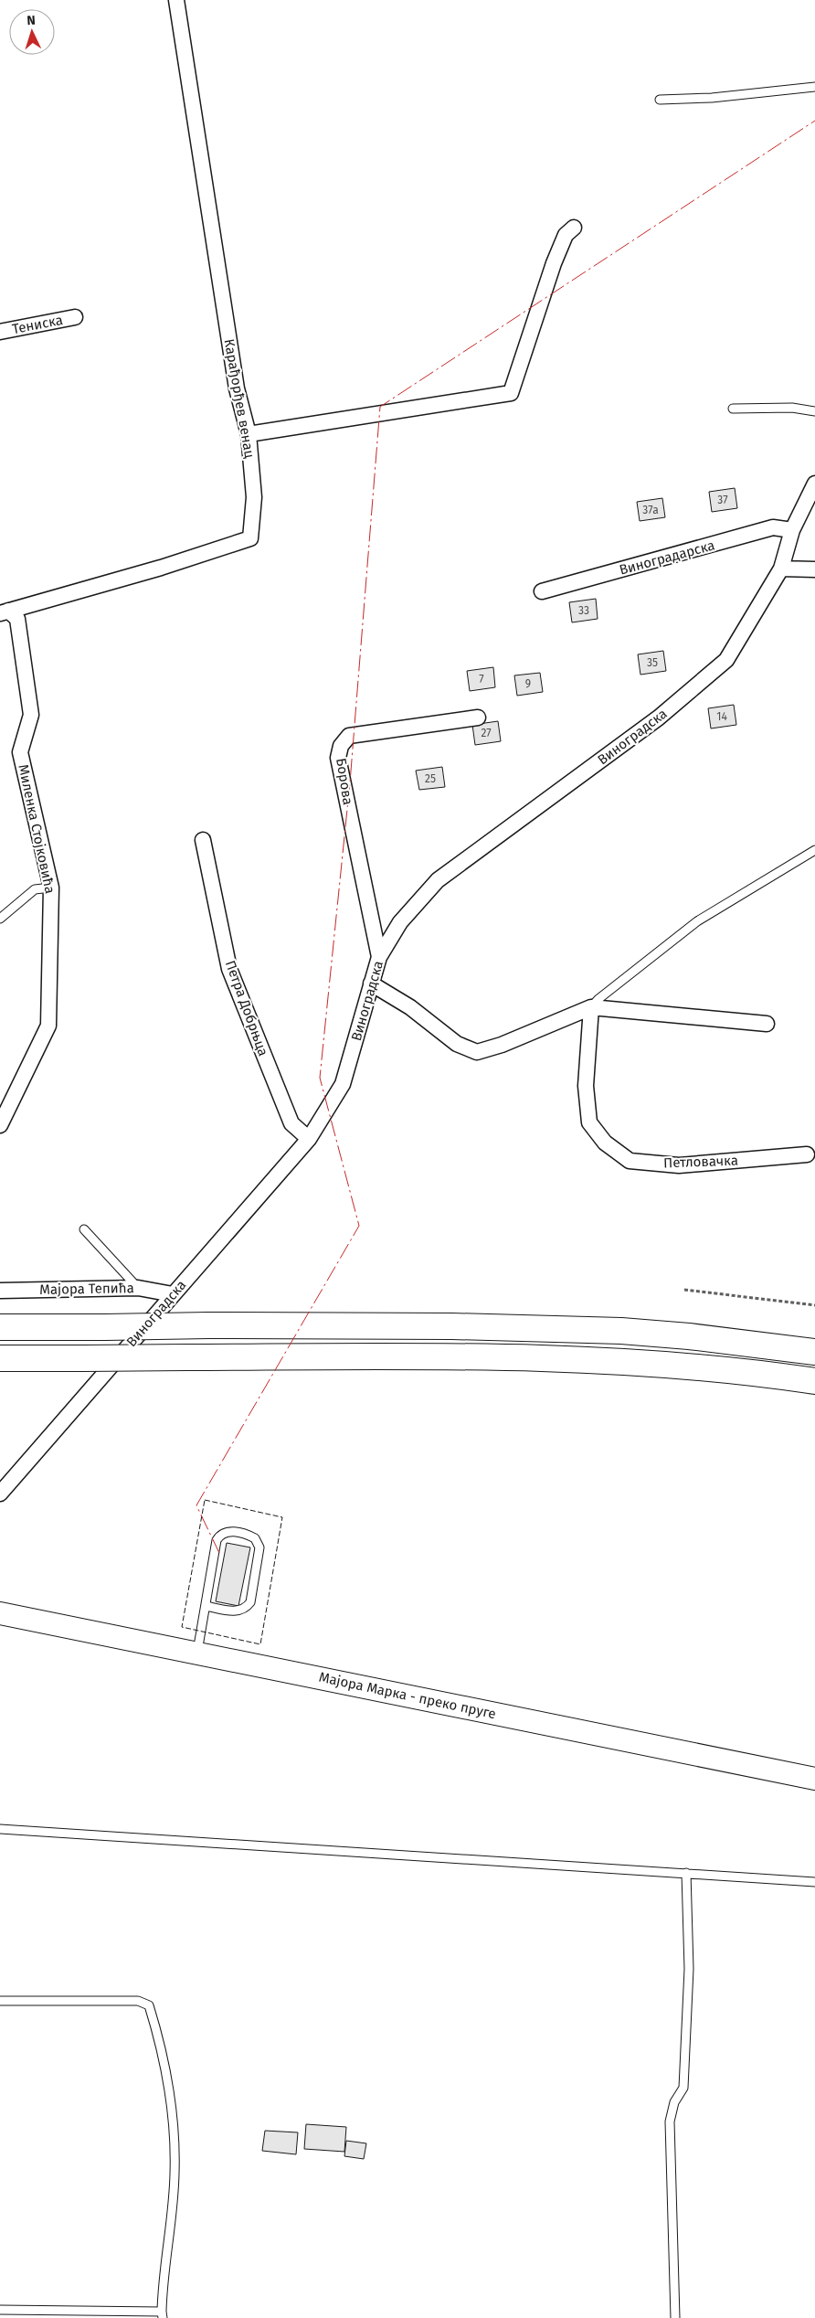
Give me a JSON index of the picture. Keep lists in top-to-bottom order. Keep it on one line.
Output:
{"streets":{"street":["Тениска","Карађорђев венац","Виноградарска","Виноградска","Борова","Миленка Стојковића","Петра Добрњца","Петловачка","Мајора Тепића","Мајора Марка - преко пруге"]},"crossings":[["Карађорђев венац","Миленка Стојковића"],["Виноградарска","Виноградска"],["Виноградска","Борова"],["Виноградска","Петра Добрњца"],["Виноградска","Мајора Тепића"]],"house_numbers":["37","37a","33","35","7","9","14","27","25"],"north":"top"}
